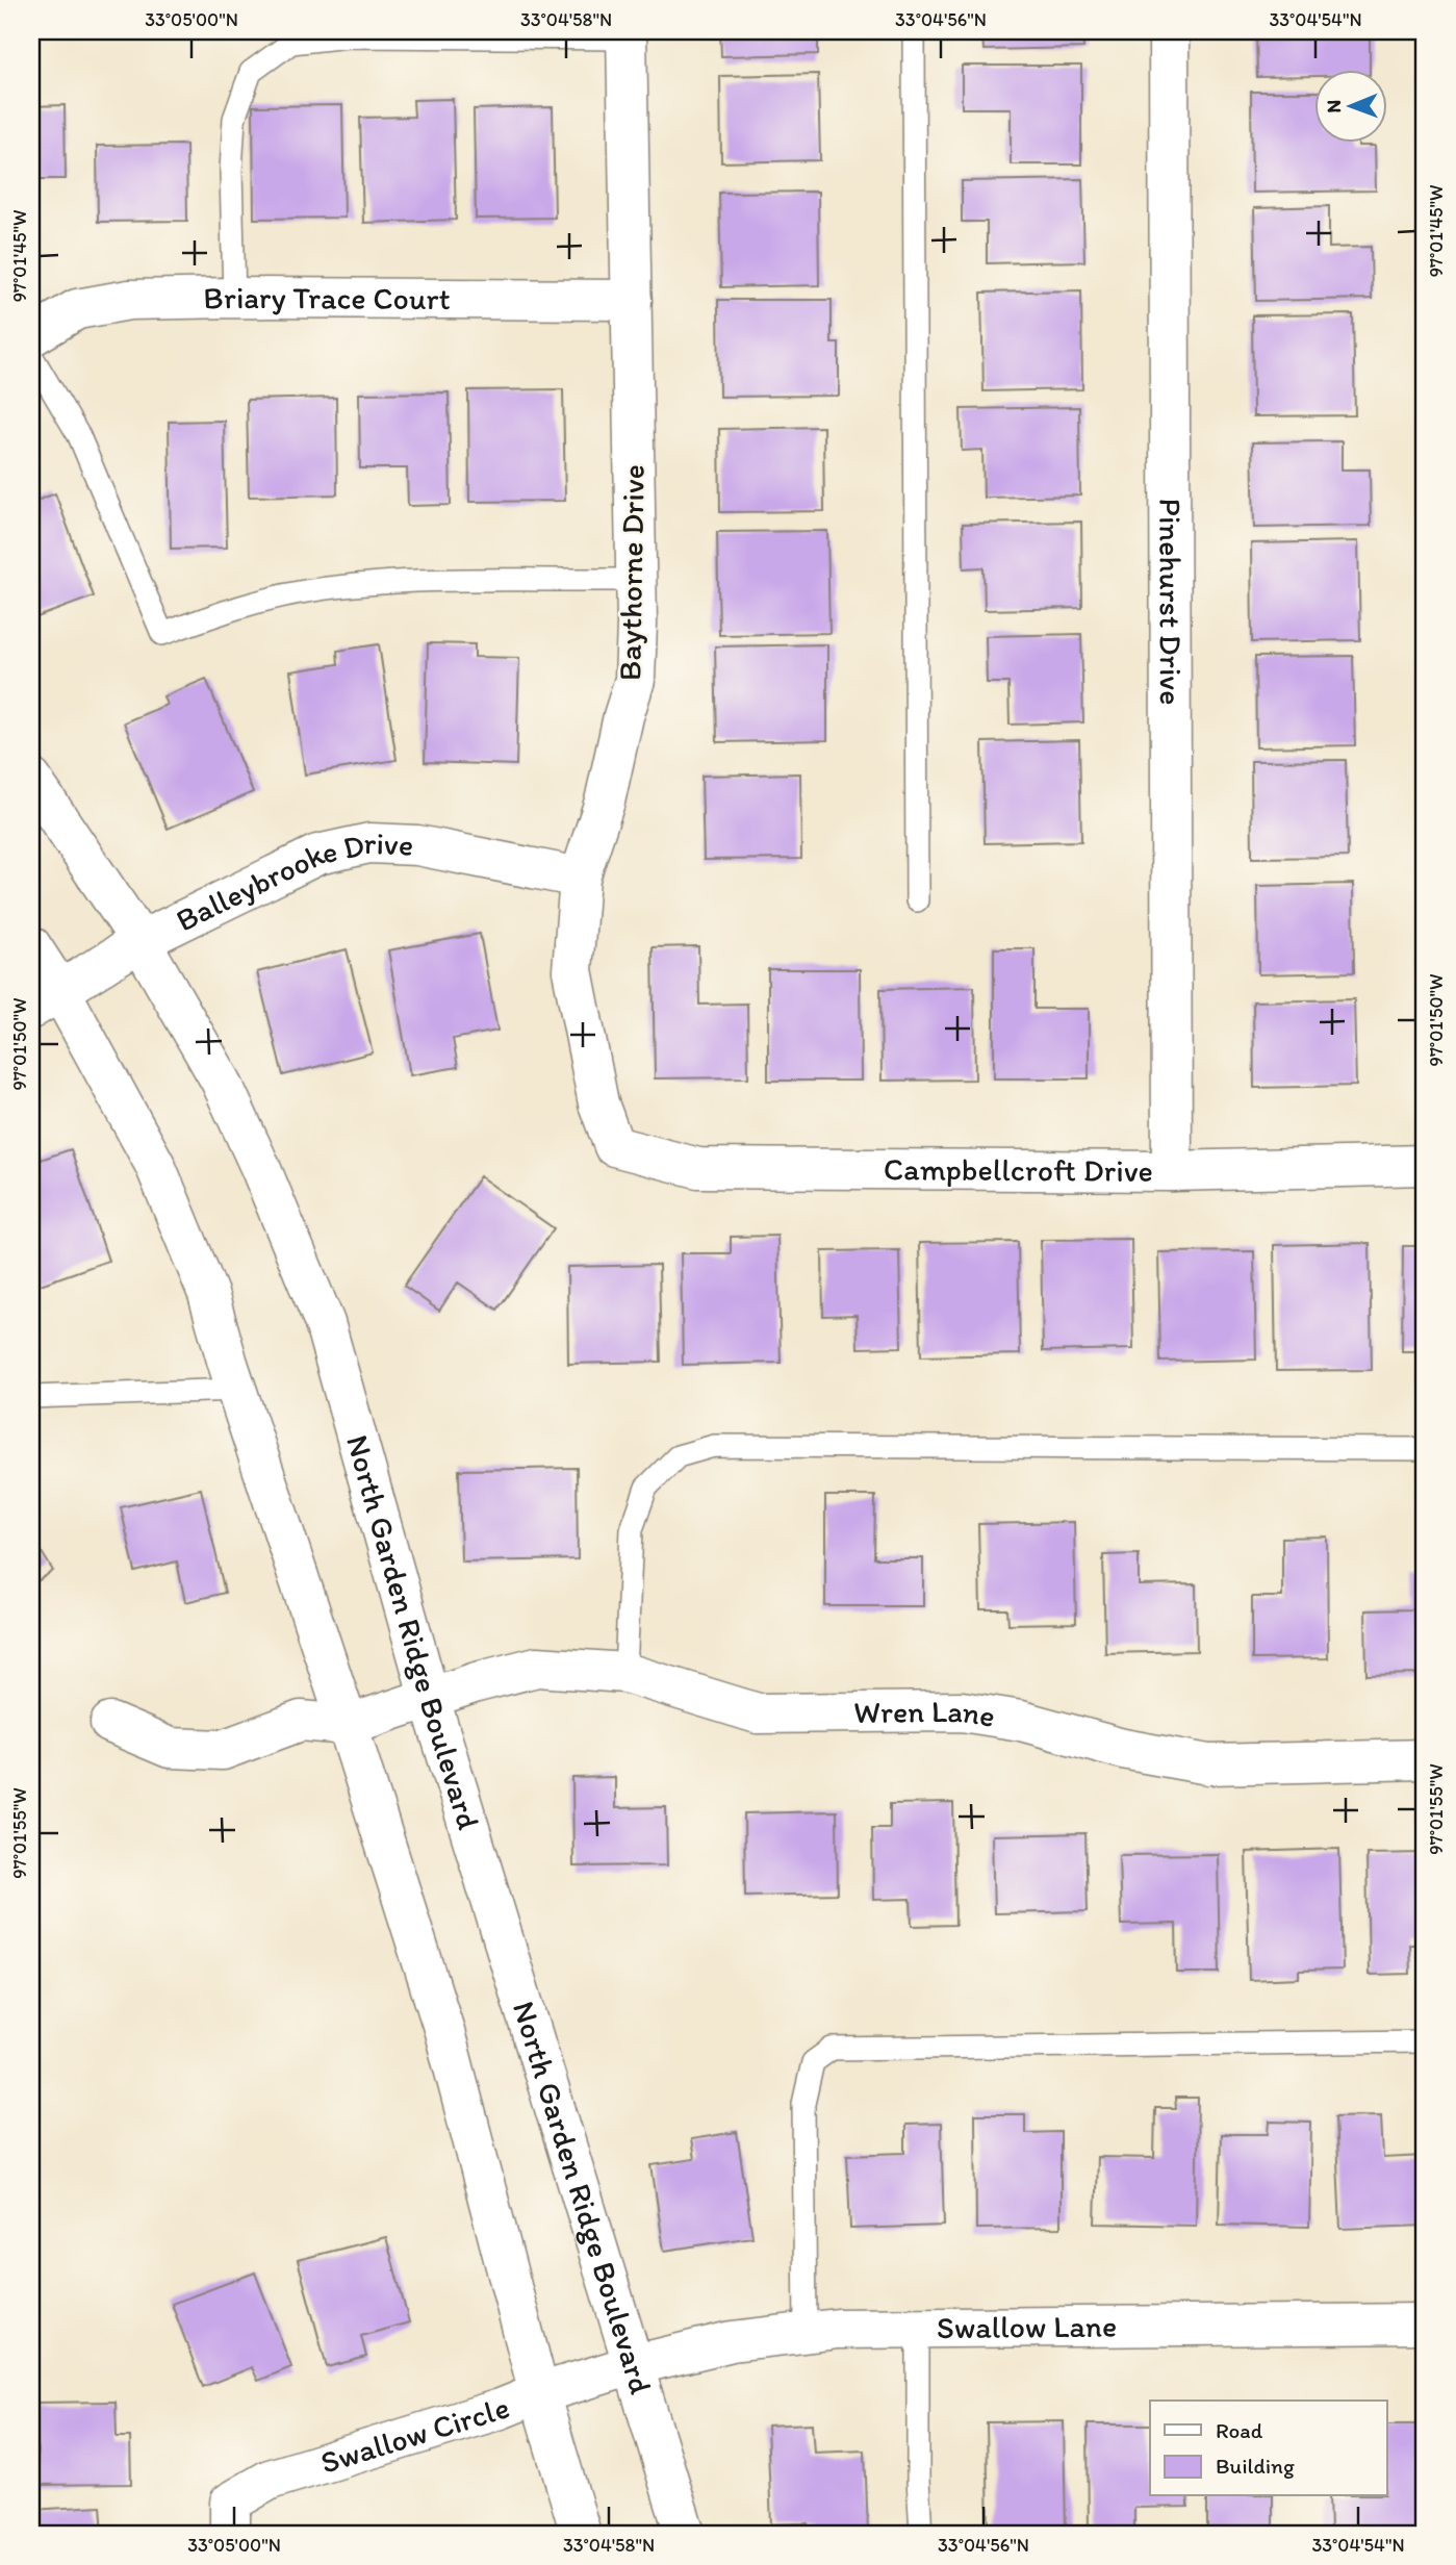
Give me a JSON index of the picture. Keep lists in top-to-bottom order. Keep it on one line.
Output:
{"streets":{"street":["Briary Trace Court","Baythorne Drive","Pinehurst Drive","Balleybrooke Drive","Campbellcroft Drive","North Garden Ridge Boulevard","Wren Lane","Swallow Lane","Swallow Circle"]},"crossings":[["Briary Trace Court","Baythorne Drive"],["Baythorne Drive","Balleybrooke Drive"],["Baythorne Drive","Campbellcroft Drive"],["Pinehurst Drive","Campbellcroft Drive"],["Balleybrooke Drive","North Garden Ridge Boulevard"],["North Garden Ridge Boulevard","Wren Lane"],["North Garden Ridge Boulevard","Swallow Lane"],["North Garden Ridge Boulevard","Swallow Circle"],["Swallow Lane","Swallow Circle"]],"legend":["Road","Building"],"north":"left","coordinates":["33°05'00\"N","33°04'58\"N","33°04'56\"N","33°04'54\"N","97°01'45\"W","97°01'50\"W","97°01'55\"W"]}
